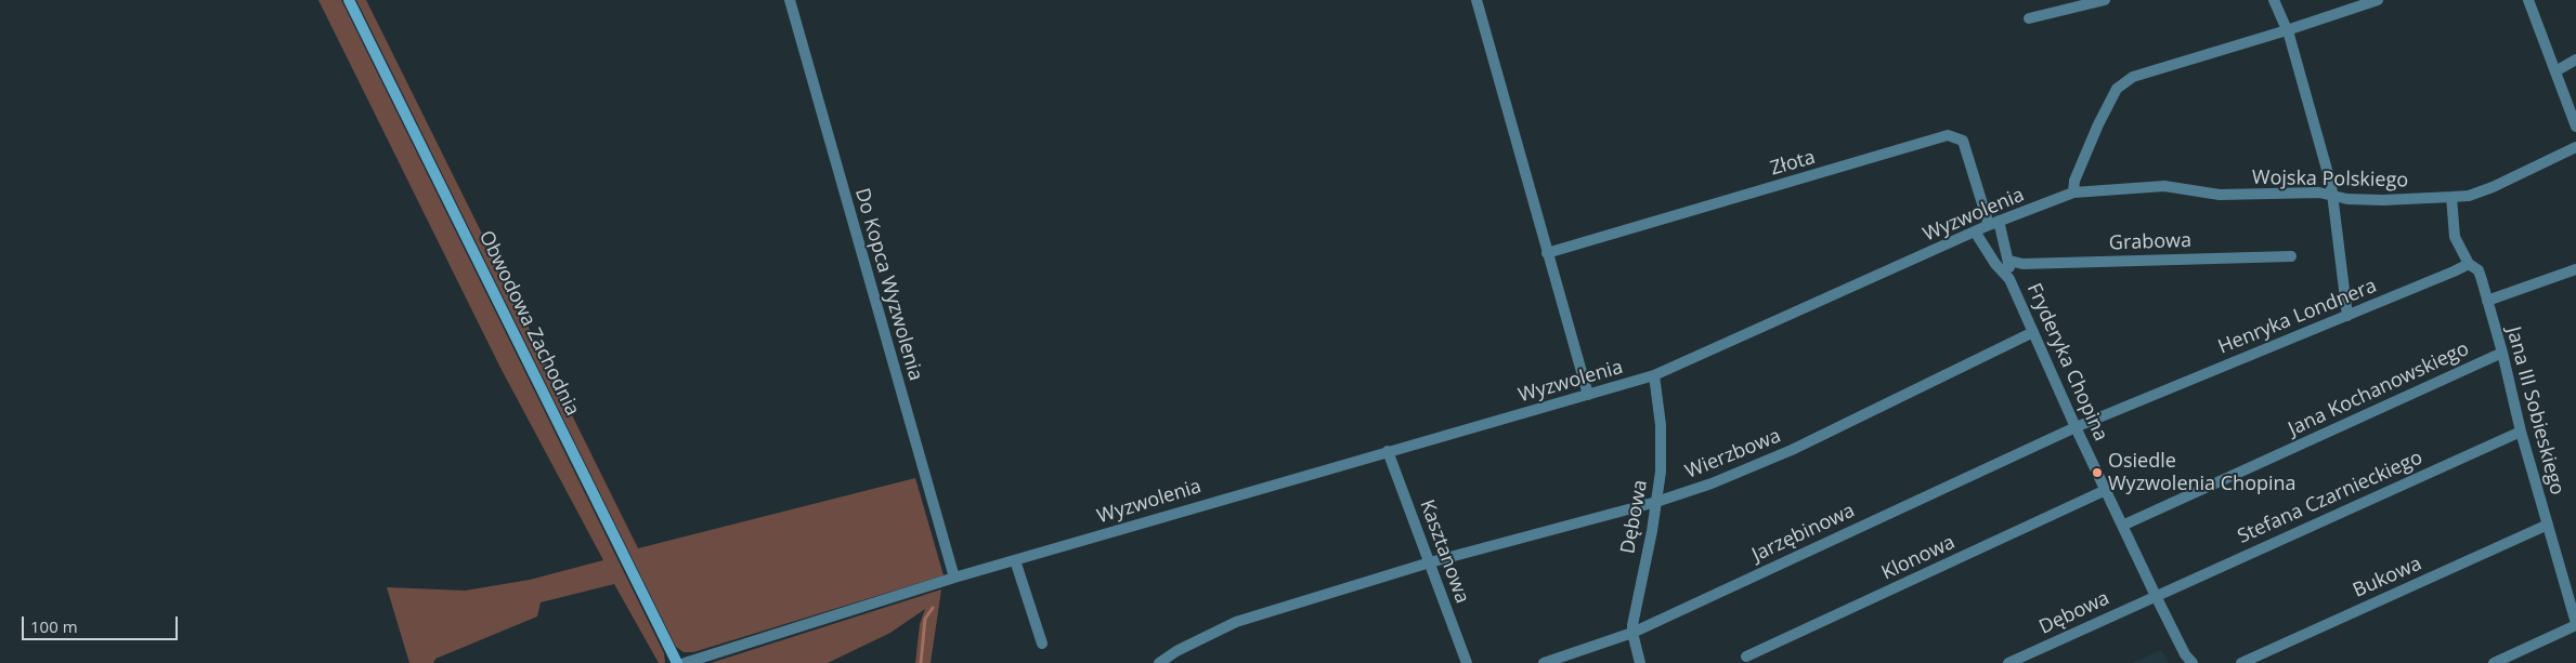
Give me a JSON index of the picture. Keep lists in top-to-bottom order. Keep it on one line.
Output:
{"streets":{"main road":["Obwodowa Zachodnia"],"street":["Złota","Wojska Polskiego","Wyzwolenia","Grabowa","Do Kopca Wyzwolenia","Henryka Londnera","Fryderyka Chopina","Jana Kochanowskiego","Jana III Sobieskiego","Wierzbowa","Stefana Czarnieckiego","Dębowa","Jarzębinowa","Kasztanowa","Klonowa","Bukowa"]},"crossings":[["Złota","Wyzwolenia"],["Złota","Fryderyka Chopina"],["Wojska Polskiego","Wyzwolenia"],["Wyzwolenia","Do Kopca Wyzwolenia"],["Wyzwolenia","Fryderyka Chopina"],["Wyzwolenia","Dębowa"],["Wyzwolenia","Kasztanowa"],["Grabowa","Fryderyka Chopina"],["Henryka Londnera","Fryderyka Chopina"],["Henryka Londnera","Jana III Sobieskiego"],["Henryka Londnera","Jarzębinowa"],["Fryderyka Chopina","Jana Kochanowskiego"],["Fryderyka Chopina","Wierzbowa"],["Fryderyka Chopina","Stefana Czarnieckiego"],["Fryderyka Chopina","Dębowa"],["Fryderyka Chopina","Jarzębinowa"],["Fryderyka Chopina","Klonowa"],["Jana Kochanowskiego","Jana III Sobieskiego"],["Jana III Sobieskiego","Stefana Czarnieckiego"],["Jana III Sobieskiego","Bukowa"],["Wierzbowa","Dębowa"],["Wierzbowa","Kasztanowa"],["Stefana Czarnieckiego","Dębowa"],["Dębowa","Jarzębinowa"]],"places":["Osiedle Wyzwolenia Chopina"],"scale_bar":"100 m"}
